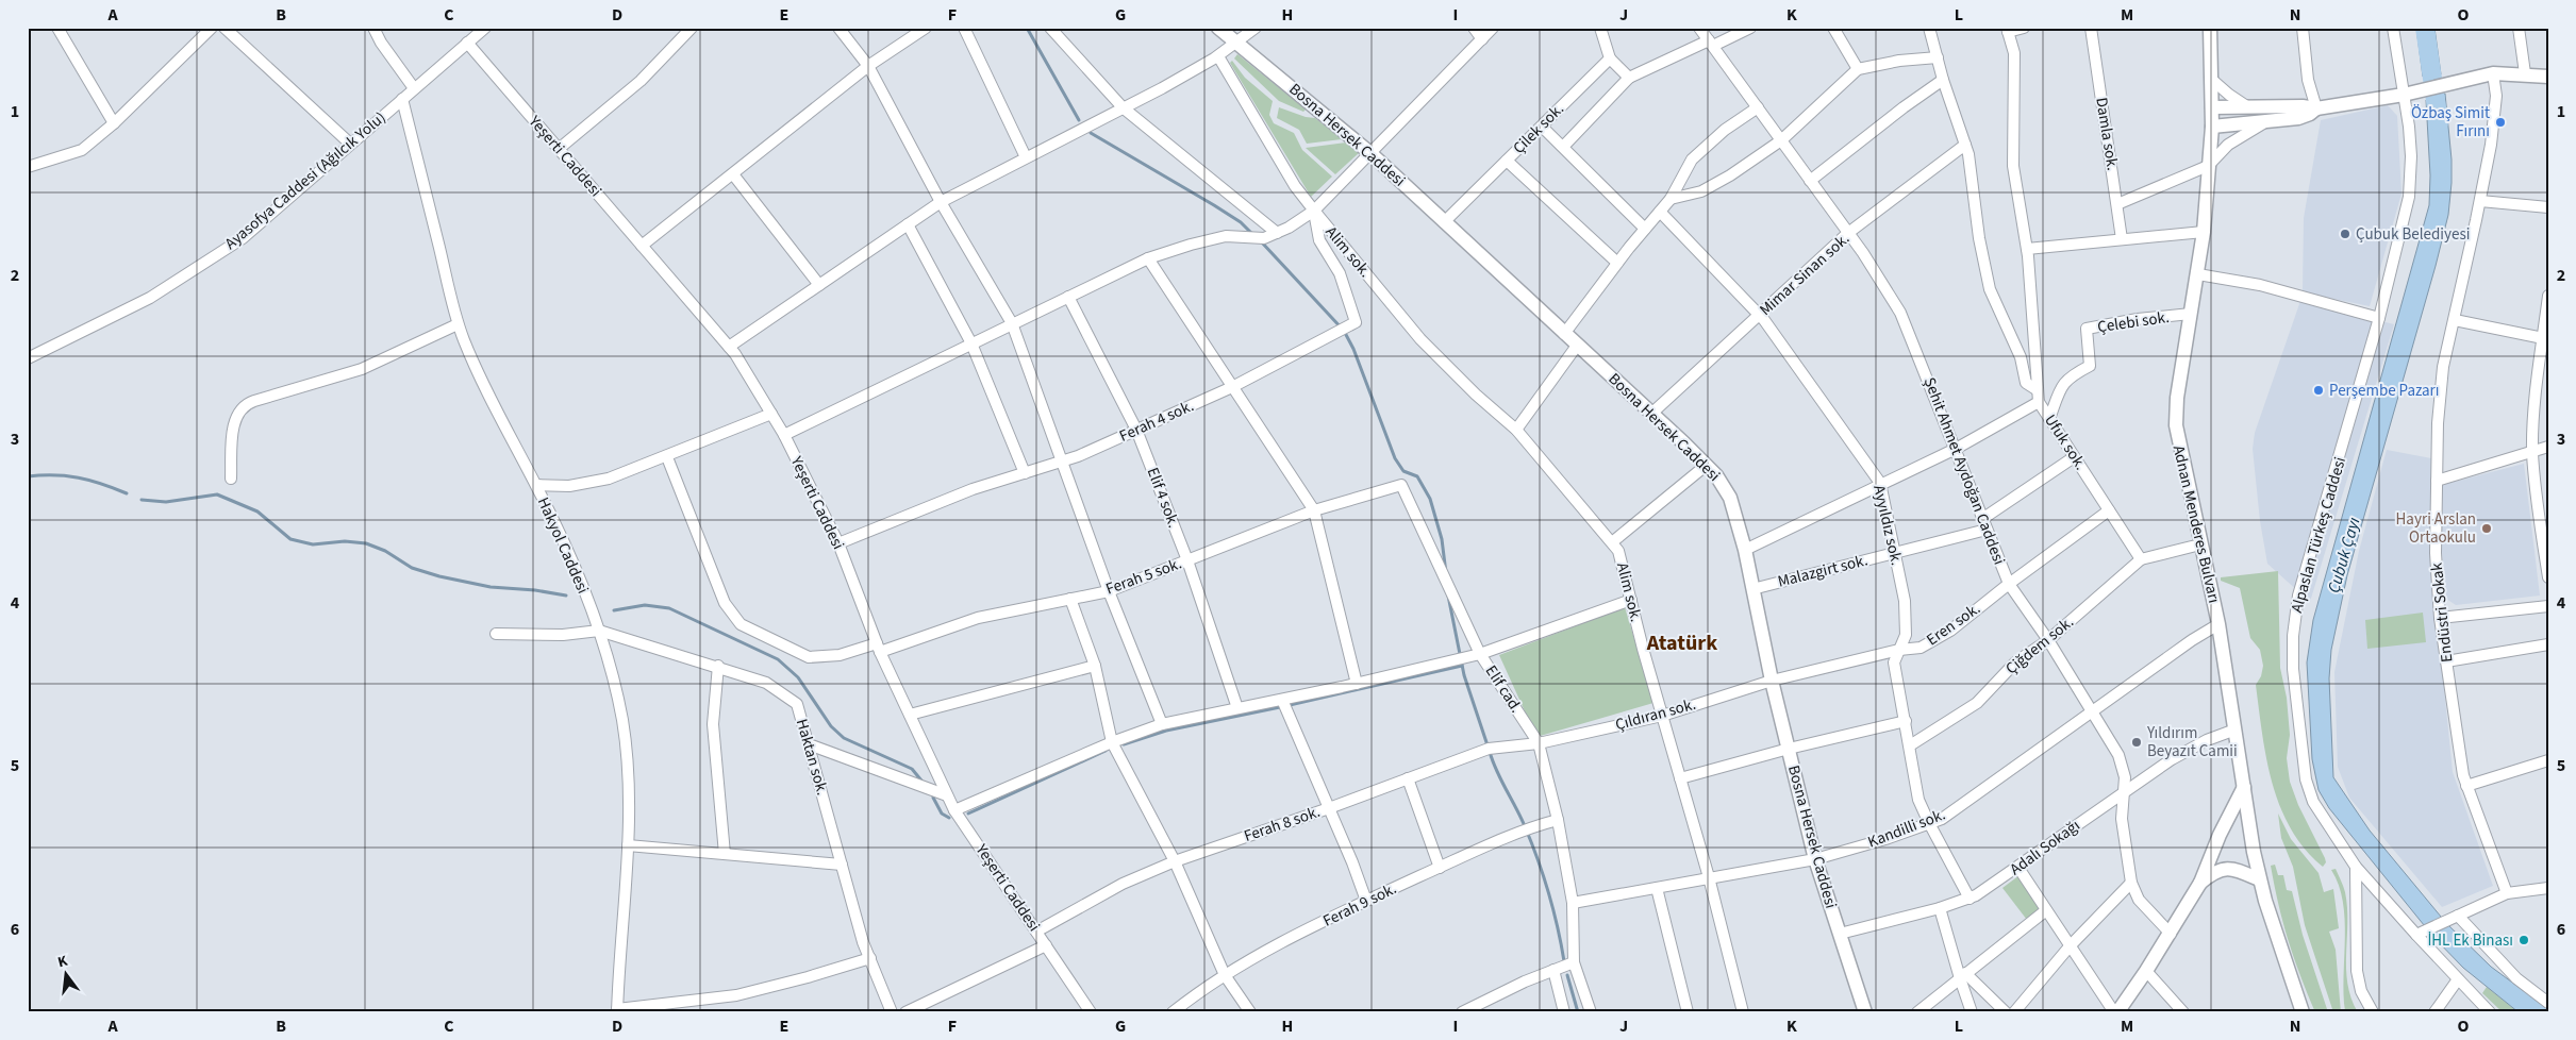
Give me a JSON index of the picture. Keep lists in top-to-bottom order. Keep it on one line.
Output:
{"streets":{"main road":["Bosna Hersek Caddesi","Adnan Menderes Bulvarı"],"street":["Çilek sok.","Damla sok.","Yeşerti Caddesi","Ayasofya Caddesi (Ağılcık Yolu)","Alim sok.","Mimar Sinan sok.","Çelebi sok.","Ferah 4 sok.","Ufuk sok.","Şehit Ahmet Aydoğan Caddesi","Elif 4 sok.","Ayyıldız sok.","Alpaslan Türkeş Caddesi","Hakyol Caddesi","Malazgirt sok.","Ferah 5 sok.","Endüstri Sokak","Eren sok.","Çiğdem sok.","Elif cad.","Çıldıran sok.","Haktan sok.","Ferah 8 sok.","Kandilli sok.","Adalı Sokağı","Ferah 9 sok."]},"crossings":[["Çilek sok.","Bosna Hersek Caddesi"],["Bosna Hersek Caddesi","Mimar Sinan sok."],["Bosna Hersek Caddesi","Malazgirt sok."],["Bosna Hersek Caddesi","Eren sok."],["Bosna Hersek Caddesi","Çıldıran sok."],["Bosna Hersek Caddesi","Kandilli sok."],["Bosna Hersek Caddesi","Adalı Sokağı"],["Yeşerti Caddesi","Ayasofya Caddesi (Ağılcık Yolu)"],["Yeşerti Caddesi","Ferah 4 sok."],["Yeşerti Caddesi","Ferah 5 sok."],["Yeşerti Caddesi","Ferah 8 sok."],["Ayasofya Caddesi (Ağılcık Yolu)","Hakyol Caddesi"],["Alim sok.","Ferah 4 sok."],["Alim sok.","Çıldıran sok."],["Alim sok.","Kandilli sok."],["Mimar Sinan sok.","Şehit Ahmet Aydoğan Caddesi"],["Mimar Sinan sok.","Ayyıldız sok."],["Çelebi sok.","Ufuk sok."],["Çelebi sok.","Adnan Menderes Bulvarı"],["Ferah 4 sok.","Elif 4 sok."],["Ufuk sok.","Malazgirt sok."],["Ufuk sok.","Eren sok."],["Ufuk sok.","Çiğdem sok."],["Şehit Ahmet Aydoğan Caddesi","Malazgirt sok."],["Şehit Ahmet Aydoğan Caddesi","Eren sok."],["Şehit Ahmet Aydoğan Caddesi","Çiğdem sok."],["Şehit Ahmet Aydoğan Caddesi","Kandilli sok."],["Şehit Ahmet Aydoğan Caddesi","Adalı Sokağı"],["Elif 4 sok.","Ferah 5 sok."],["Adnan Menderes Bulvarı","Kandilli sok."],["Adnan Menderes Bulvarı","Adalı Sokağı"],["Ayyıldız sok.","Malazgirt sok."],["Ayyıldız sok.","Eren sok."],["Ayyıldız sok.","Çiğdem sok."],["Ayyıldız sok.","Kandilli sok."],["Ayyıldız sok.","Adalı Sokağı"],["Hakyol Caddesi","Haktan sok."],["Ferah 5 sok.","Elif cad."],["Eren sok.","Çıldıran sok."],["Elif cad.","Çıldıran sok."],["Elif cad.","Ferah 8 sok."],["Elif cad.","Kandilli sok."],["Elif cad.","Ferah 9 sok."],["Çıldıran sok.","Ferah 8 sok."]],"districts":["Atatürk"],"water":["Çubuk Çayı"],"places":["Özbaş Simit Fırını","Çubuk Belediyesi","Perşembe Pazarı","Hayri Arslan Ortaokulu","Yıldırım Beyazıt Camii","İHL Ek Binası"],"north":"top","grid":{"columns":["A","B","C","D","E","F","G","H","I","J","K","L","M","N","O"],"rows":["1","2","3","4","5","6"]}}
